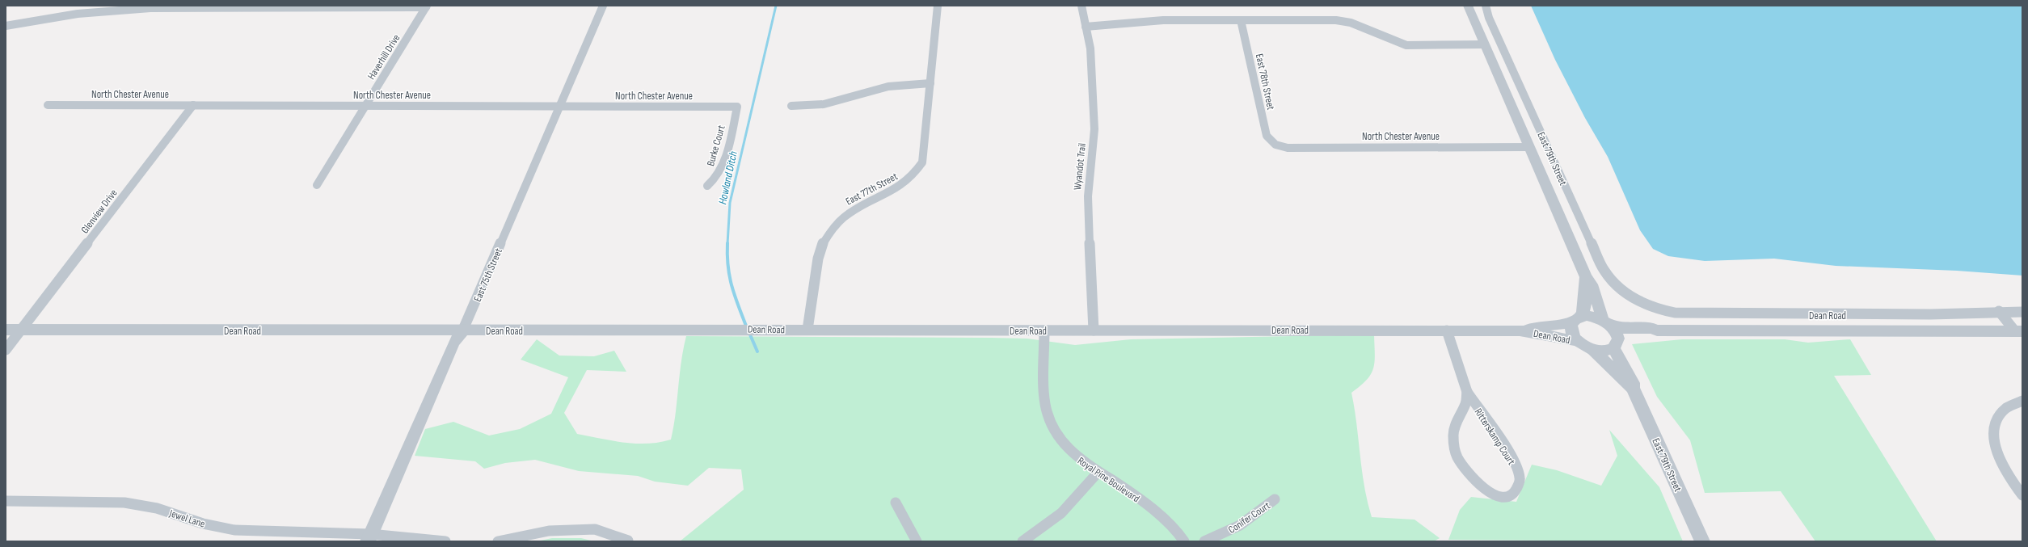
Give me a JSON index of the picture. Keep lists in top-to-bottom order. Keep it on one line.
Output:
{"streets":{"street":["Haverhill Drive","East 78th Street","North Chester Avenue","Burke Court","East 79th Street","Wyandot Trail","East 77th Street","Glenview Drive","East 75th Street","Dean Road","Ritterskamp Court","Royal Pine Boulevard","Conifer Court","Jewel Lane"]},"crossings":[["Haverhill Drive","North Chester Avenue"],["East 78th Street","North Chester Avenue"],["North Chester Avenue","Burke Court"],["North Chester Avenue","East 79th Street"],["North Chester Avenue","Glenview Drive"],["North Chester Avenue","East 75th Street"],["East 79th Street","Dean Road"],["Wyandot Trail","Dean Road"],["East 77th Street","Dean Road"],["Glenview Drive","Dean Road"],["East 75th Street","Dean Road"],["East 75th Street","Jewel Lane"],["Dean Road","Ritterskamp Court"],["Dean Road","Royal Pine Boulevard"]],"water":["Howland Ditch"]}
